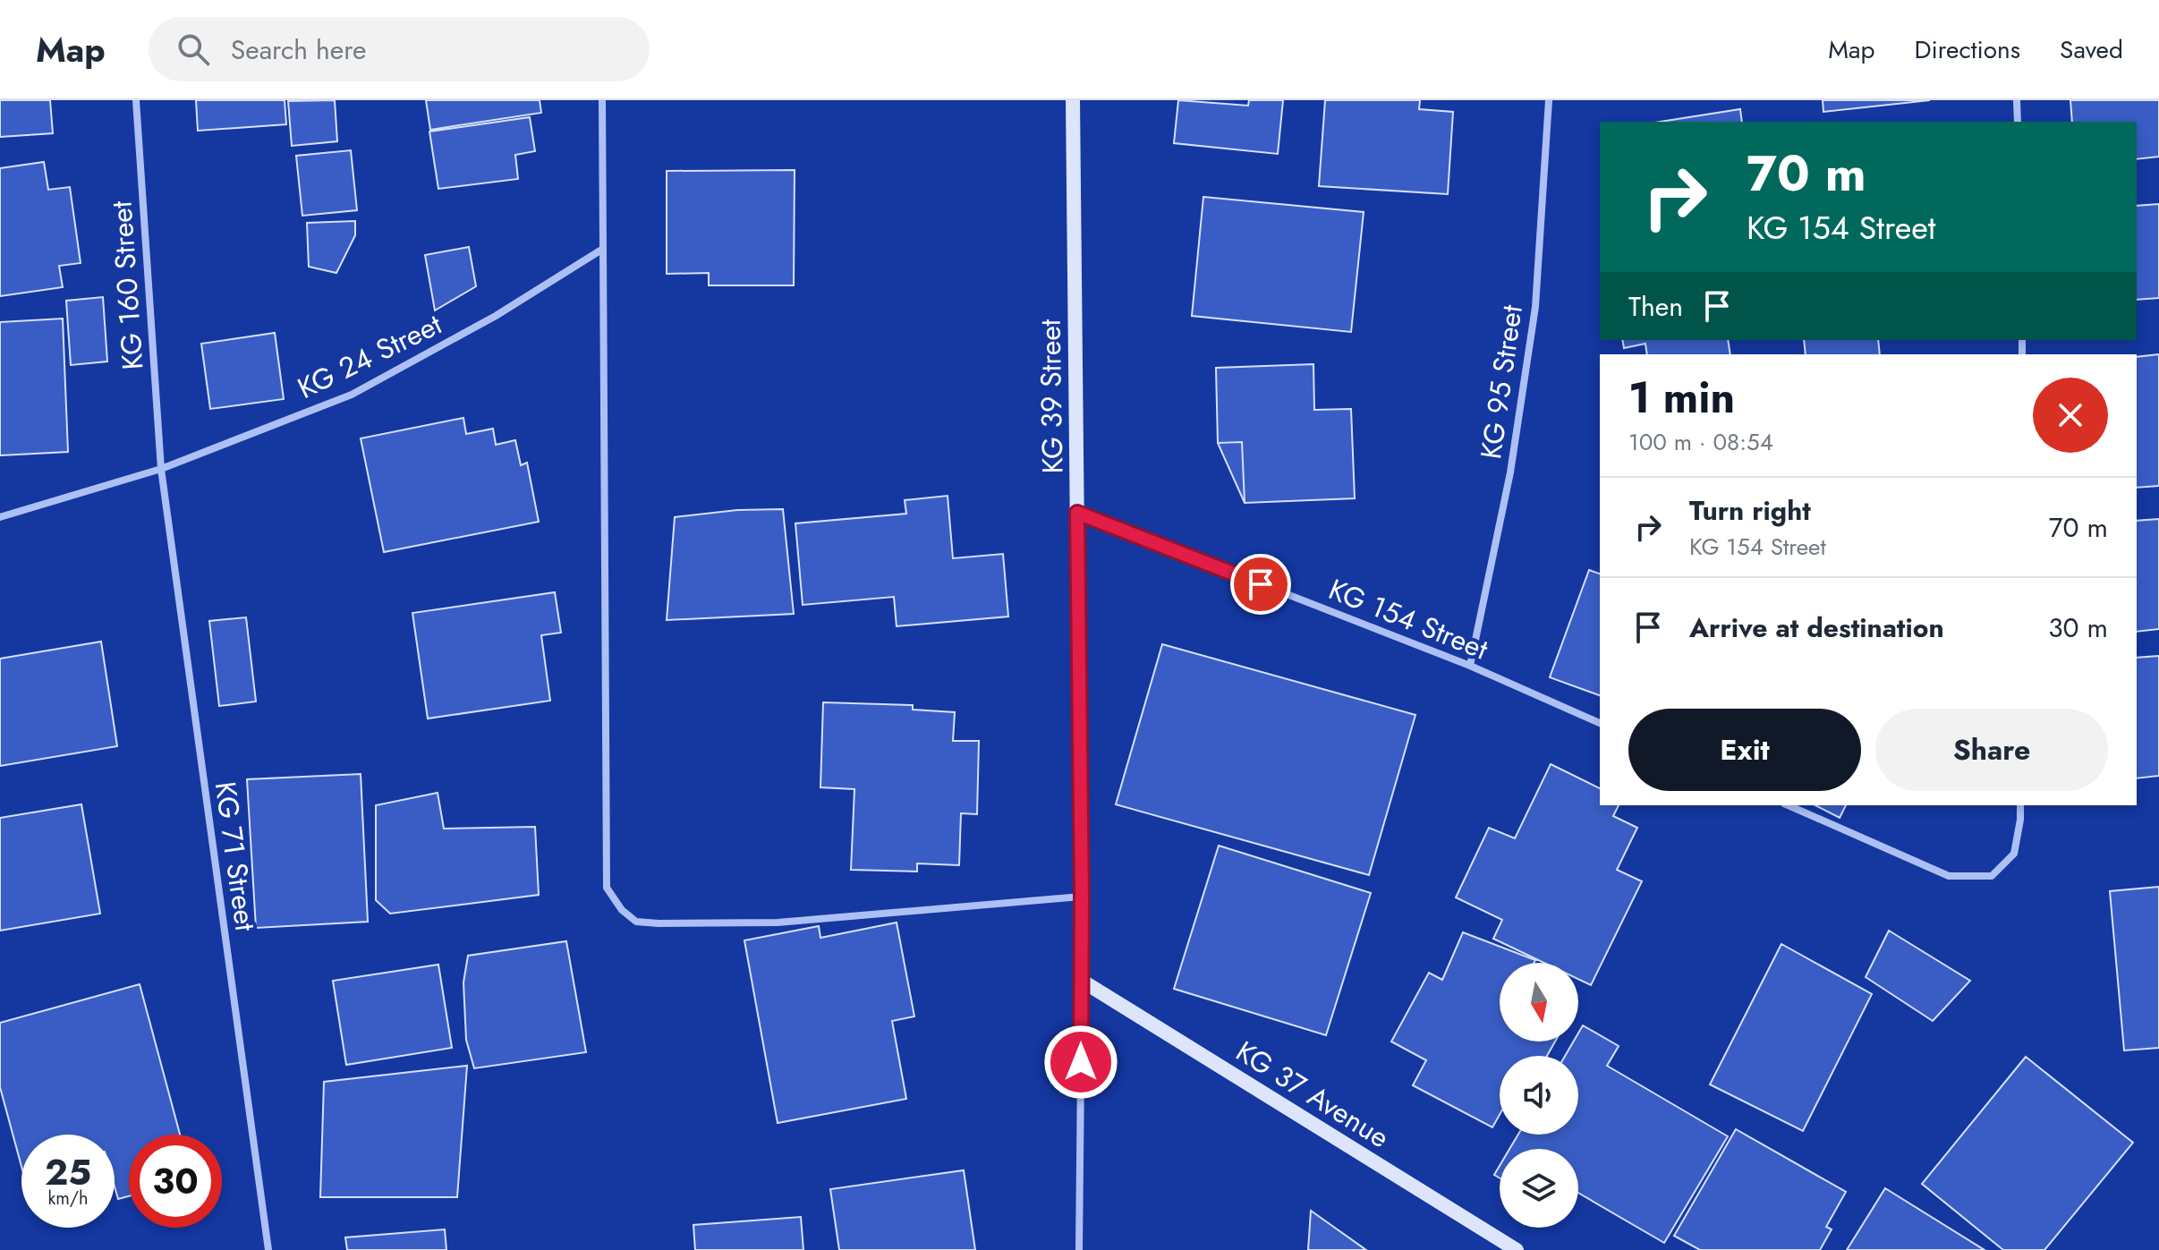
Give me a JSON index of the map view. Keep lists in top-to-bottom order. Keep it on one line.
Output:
{"streets":{"street":["KG 160 Street","KG 24 Street","KG 95 Street","KG 39 Street","KG 154 Street","KG 71 Street","KG 37 Avenue"]},"crossings":[["KG 160 Street","KG 24 Street"],["KG 160 Street","KG 71 Street"],["KG 24 Street","KG 71 Street"],["KG 95 Street","KG 154 Street"],["KG 39 Street","KG 154 Street"],["KG 39 Street","KG 37 Avenue"]],"north":"bottom","page":{"header":"Map","search":"Search here","nav":["Map","Directions","Saved"],"turn":["70 m","KG 154 Street"],"then":"Then","heading":["1 min","100 m · 08:54"],"list":[{"name":"Turn right","note":"KG 154 Street","value":"70 m"},{"name":"Arrive at destination","value":"30 m"}],"buttons":["Exit","Share"],"speed":"25 km/h","limit":"30"}}
